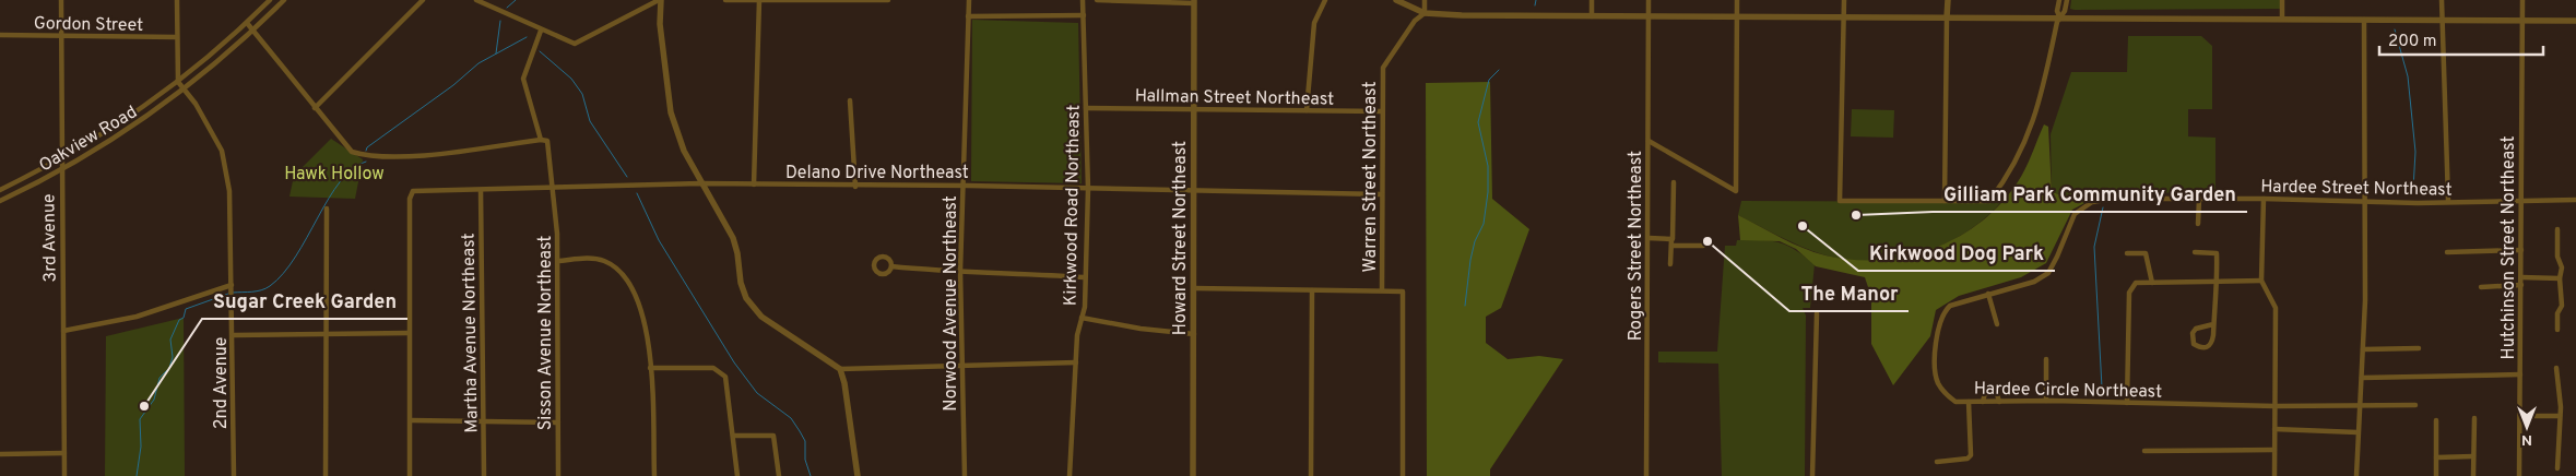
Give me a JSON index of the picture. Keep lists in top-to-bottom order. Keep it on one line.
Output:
{"streets":{"street":["Gordon Street","Hallman Street Northeast","Oakview Road","Delano Drive Northeast","Warren Street Northeast","Hardee Street Northeast","Kirkwood Road Northeast","3rd Avenue","Howard Street Northeast","Rogers Street Northeast","Hutchinson Street Northeast","Norwood Avenue Northeast","Martha Avenue Northeast","Sisson Avenue Northeast","2nd Avenue","Hardee Circle Northeast"]},"crossings":[["Gordon Street","3rd Avenue"],["Hallman Street Northeast","Warren Street Northeast"],["Hallman Street Northeast","Kirkwood Road Northeast"],["Hallman Street Northeast","Howard Street Northeast"],["Oakview Road","3rd Avenue"],["Oakview Road","2nd Avenue"],["Delano Drive Northeast","Warren Street Northeast"],["Delano Drive Northeast","Kirkwood Road Northeast"],["Delano Drive Northeast","Howard Street Northeast"],["Delano Drive Northeast","Norwood Avenue Northeast"],["Delano Drive Northeast","Martha Avenue Northeast"],["Delano Drive Northeast","Sisson Avenue Northeast"],["Hardee Street Northeast","Hutchinson Street Northeast"],["Hardee Street Northeast","Hardee Circle Northeast"]],"parks":["Hawk Hollow"],"places":["Gilliam Park Community Garden","Kirkwood Dog Park","The Manor","Sugar Creek Garden"],"scale_bar":"200 m","north":"bottom"}
